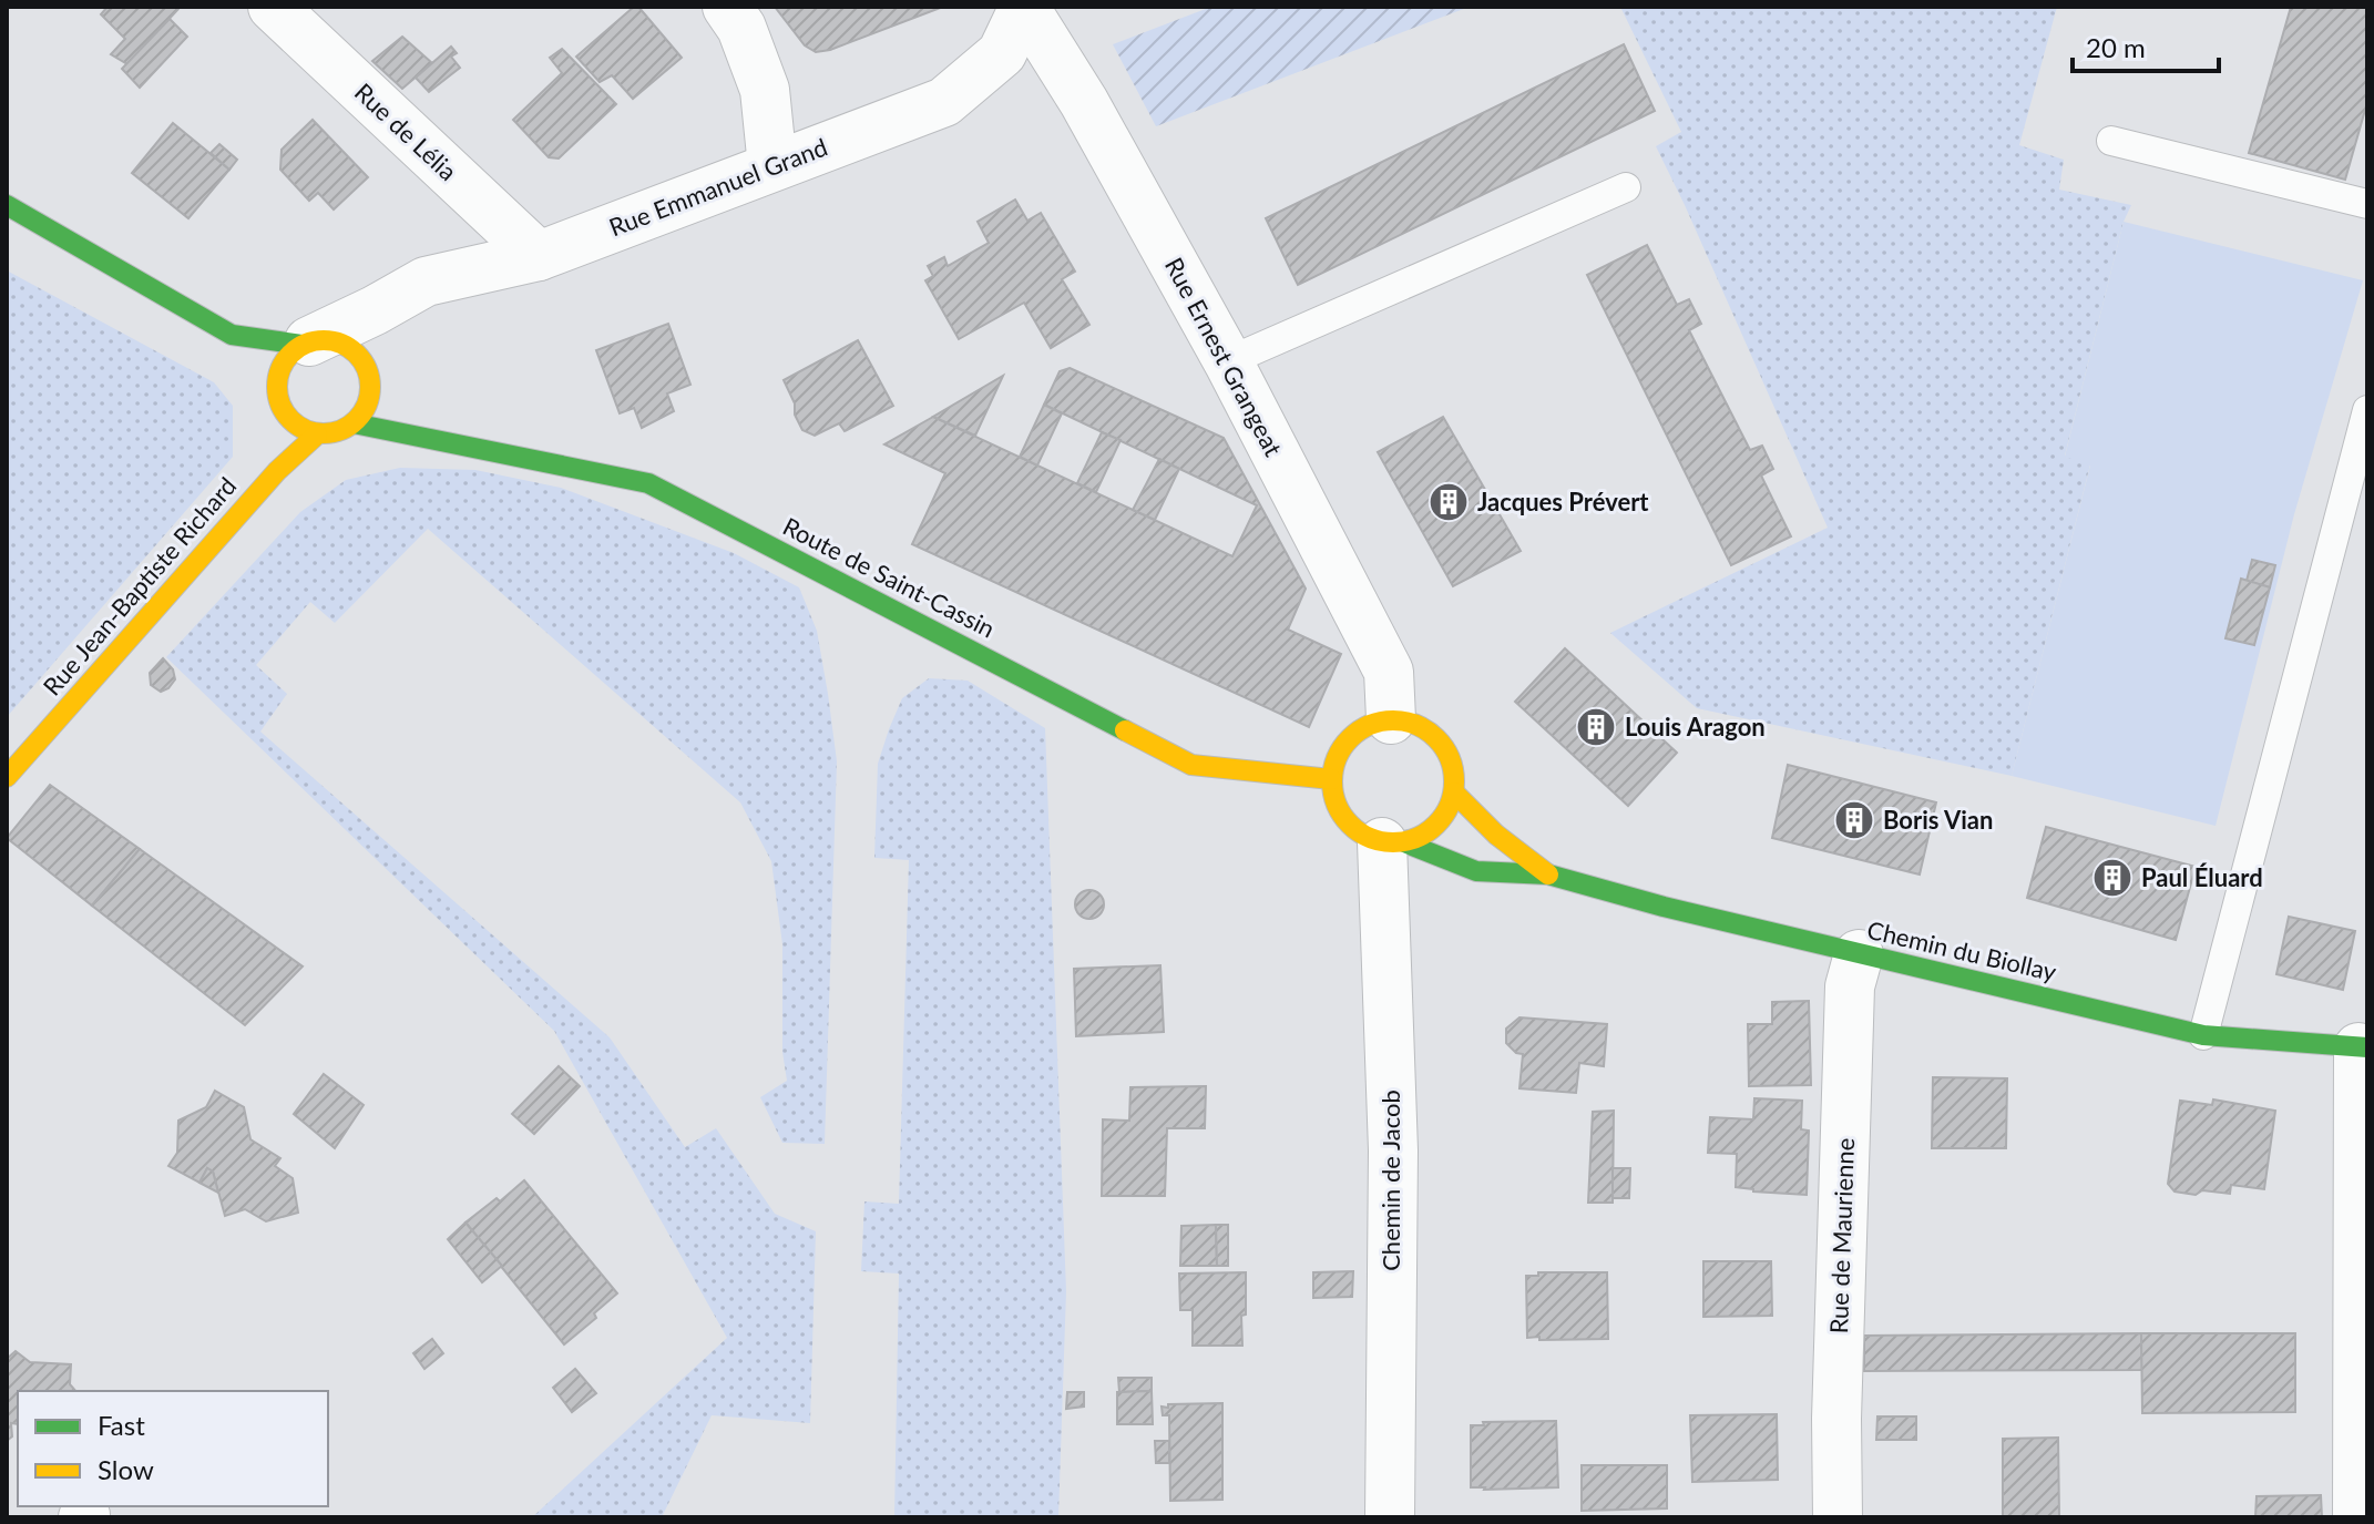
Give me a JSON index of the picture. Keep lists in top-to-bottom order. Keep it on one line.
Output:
{"streets":{"street":["Rue de Lélia","Rue Emmanuel Grand","Rue Ernest Grangeat","Route de Saint-Cassin","Rue Jean-Baptiste Richard","Chemin du Biollay","Chemin de Jacob","Rue de Maurienne"]},"crossings":[["Rue de Lélia","Rue Emmanuel Grand"],["Rue Emmanuel Grand","Rue Ernest Grangeat"],["Rue Emmanuel Grand","Route de Saint-Cassin"],["Rue Emmanuel Grand","Rue Jean-Baptiste Richard"],["Rue Ernest Grangeat","Route de Saint-Cassin"],["Rue Ernest Grangeat","Chemin du Biollay"],["Rue Ernest Grangeat","Chemin de Jacob"],["Route de Saint-Cassin","Rue Jean-Baptiste Richard"],["Route de Saint-Cassin","Chemin du Biollay"],["Route de Saint-Cassin","Chemin de Jacob"],["Chemin du Biollay","Chemin de Jacob"],["Chemin du Biollay","Rue de Maurienne"]],"places":{"building":["Jacques Prévert","Louis Aragon","Boris Vian","Paul Éluard"]},"legend":["Fast","Slow"],"scale_bar":"20 m"}
